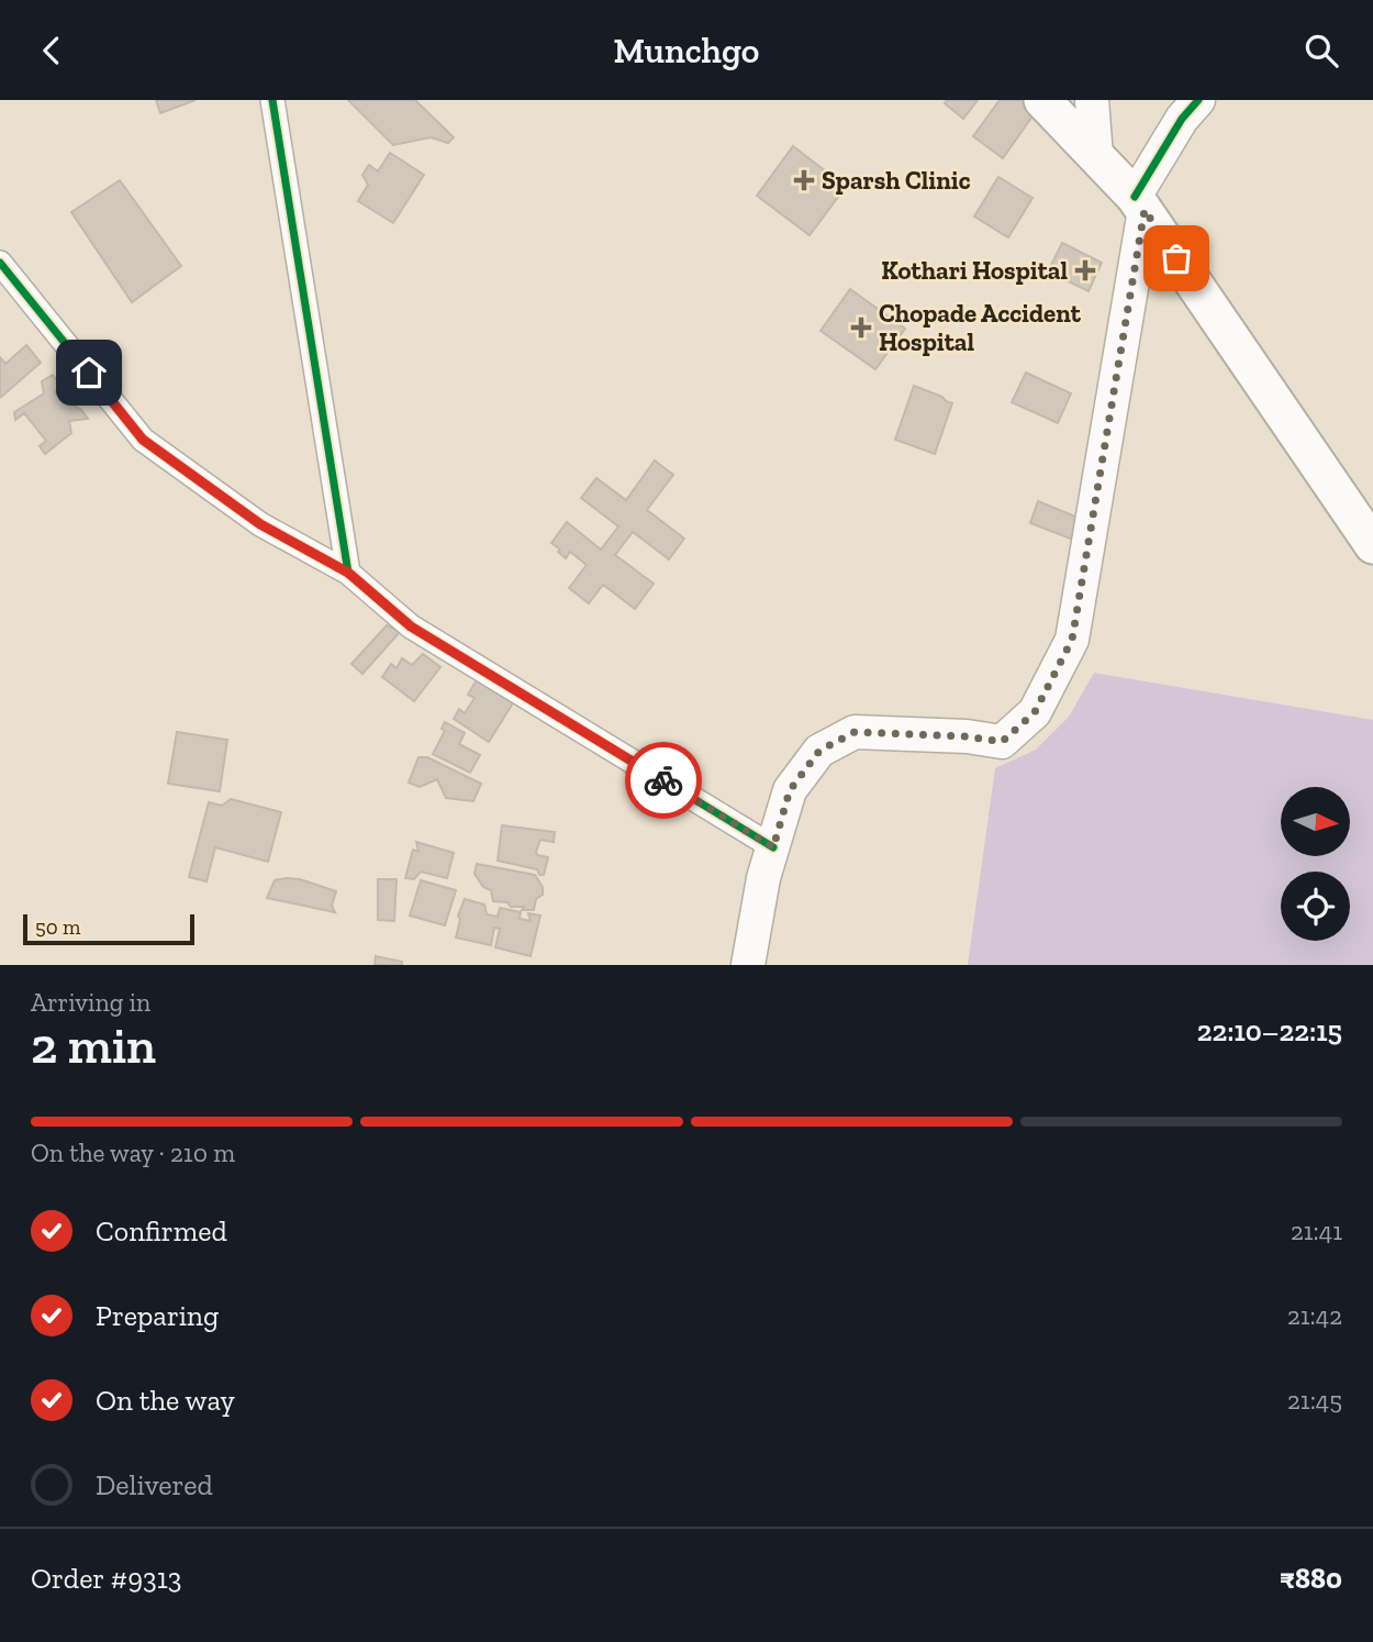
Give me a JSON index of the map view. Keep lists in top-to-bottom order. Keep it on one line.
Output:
{"places":{"health":["Sparsh Clinic","Kothari Hospital","Chopade Accident Hospital"]},"scale_bar":"50 m","north":"right","page":{"header":"Munchgo","scale":"50 m","heading":["2 min","Arriving in","22:10–22:15"],"panel":["Order #9313","₹880"],"bar":"On the way · 210 m","list":[["Confirmed","21:41"],["Preparing","21:42"],["On the way","21:45"],"Delivered"]}}
